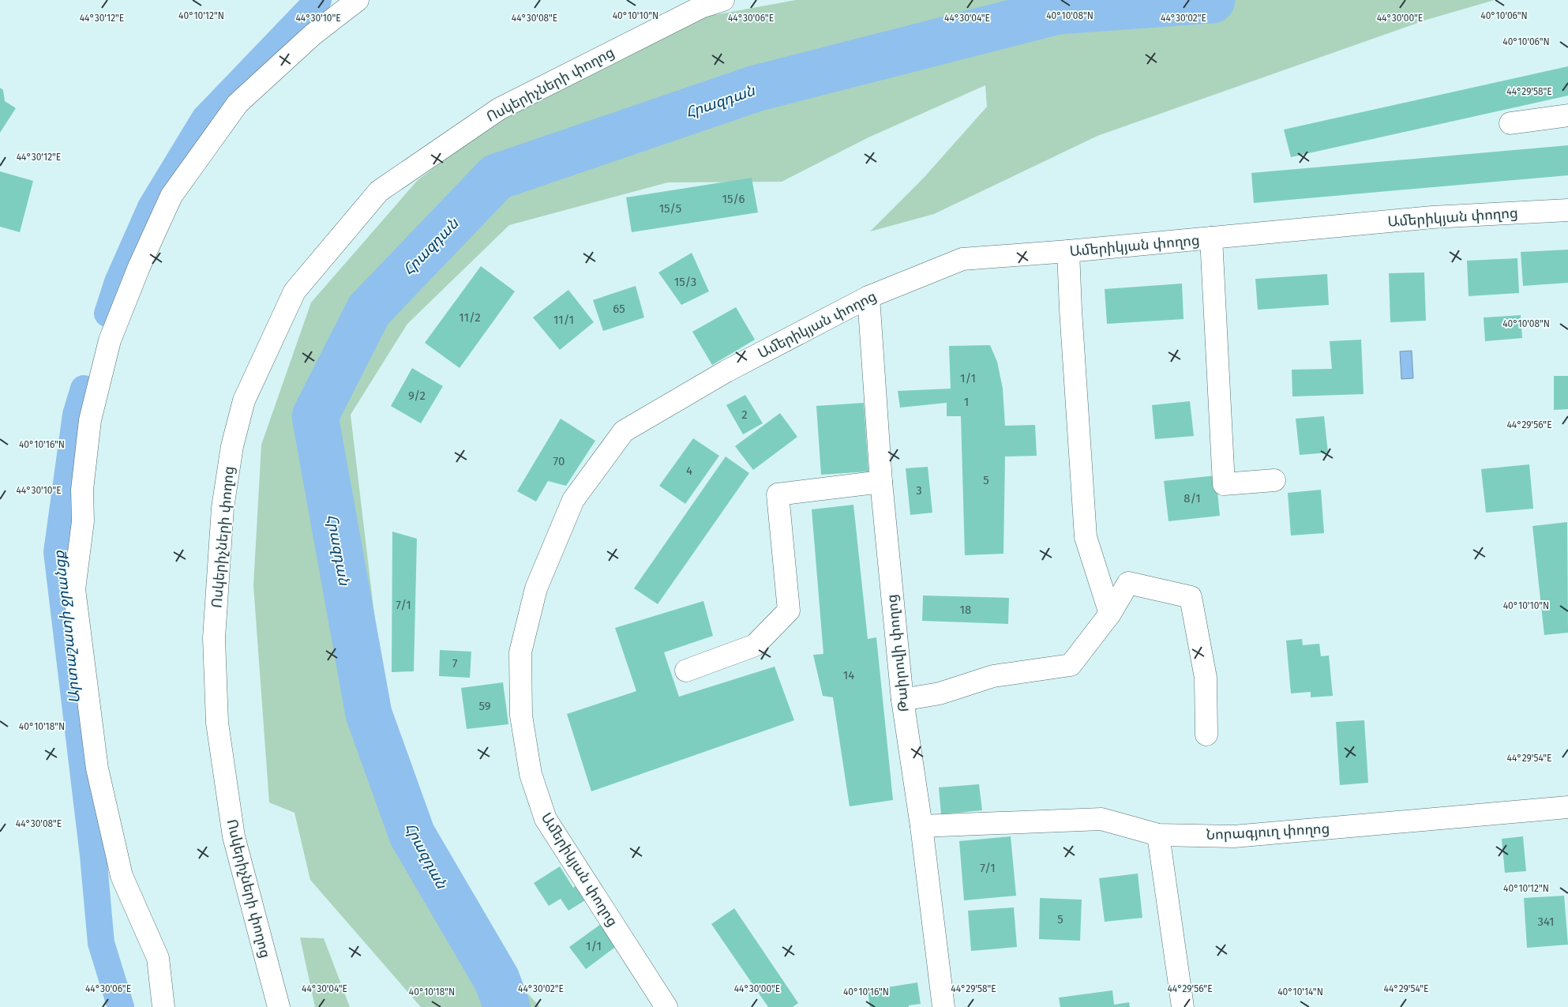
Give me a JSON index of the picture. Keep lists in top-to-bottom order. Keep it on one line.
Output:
{"streets":{"street":["Ոսկերիչների փողոց","Ամերիկյան փողոց","Թաիրովի փողոց","Նորագյուղ փողոց"]},"crossings":[["Ամերիկյան փողոց","Թաիրովի փողոց"],["Թաիրովի փողոց","Նորագյուղ փողոց"]],"water":["Հրազդան","Արտաշատի ջրանցք"],"house_numbers":["15/6","15/5","15/3","65","11/2","11/1","1/1","9/2","1","2","70","4","5","3","8/1","7/1","18","7","14","59","7/1","5","341","1/1"],"coordinates":["40°10'06\"N","40°10'12\"N","40°10'10\"N","40°10'08\"N","44°30'12\"E","44°30'10\"E","44°30'06\"E","44°30'04\"E","44°30'08\"E","44°30'02\"E","44°30'00\"E","44°29'58\"E","44°29'56\"E","40°10'16\"N","40°10'18\"N","44°29'54\"E","40°10'14\"N"]}
